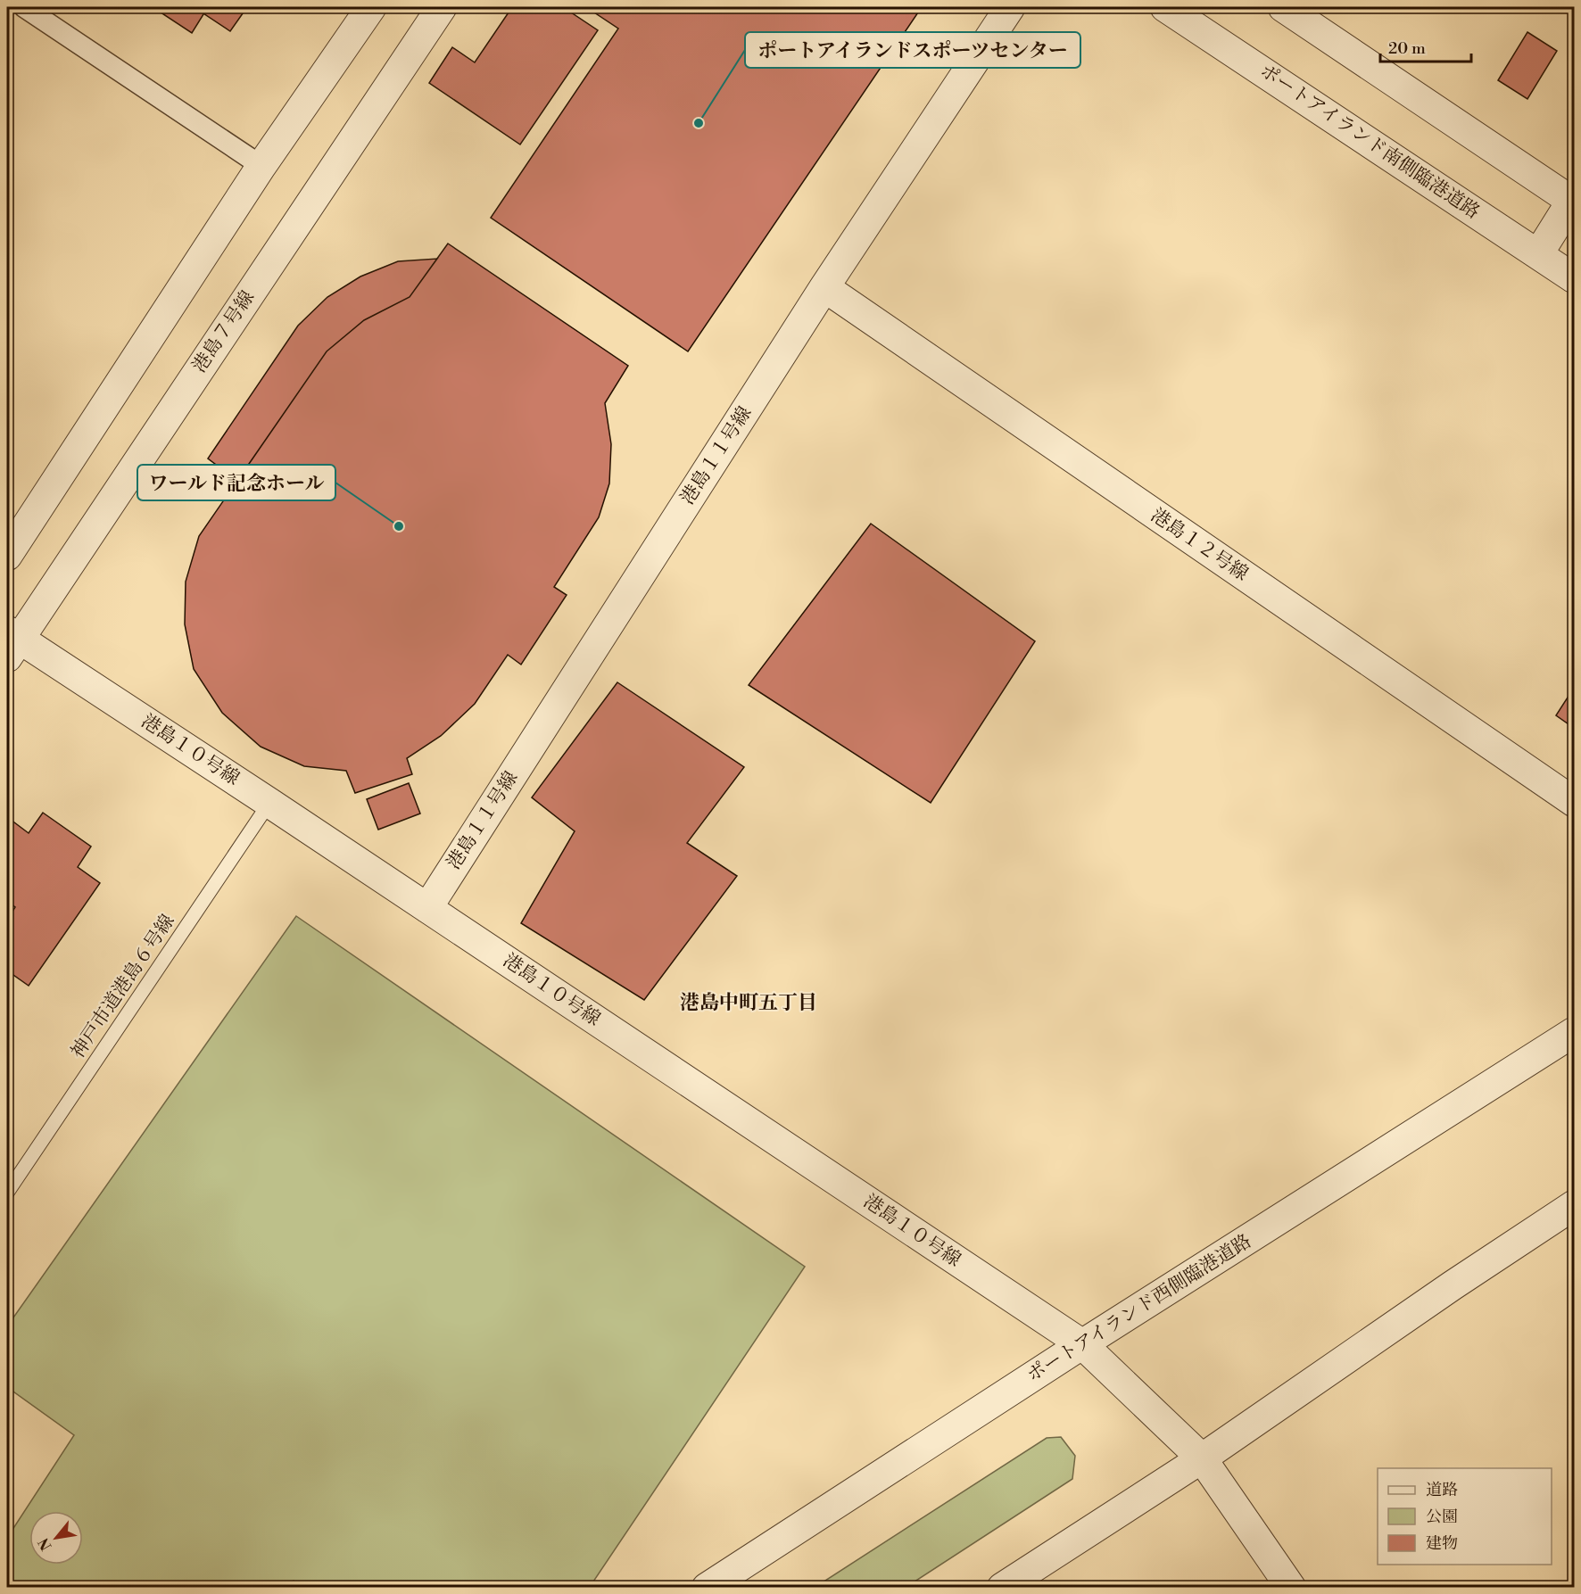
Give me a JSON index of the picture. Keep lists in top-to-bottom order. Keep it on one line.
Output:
{"streets":{"street":["ポートアイランド南側臨港道路","港島７号線","港島１１号線","港島１２号線","港島１０号線","ポートアイランド西側臨港道路"],"lane":["神戸市道港島６号線"]},"crossings":[["港島７号線","港島１０号線"],["港島１１号線","港島１２号線"],["港島１１号線","港島１０号線"],["港島１０号線","神戸市道港島６号線"],["港島１０号線","ポートアイランド西側臨港道路"]],"districts":["港島中町五丁目"],"places":["ポートアイランドスポーツセンター","ワールド記念ホール"],"legend":["道路","公園","建物"],"scale_bar":"20 m","north":"bottom left"}
